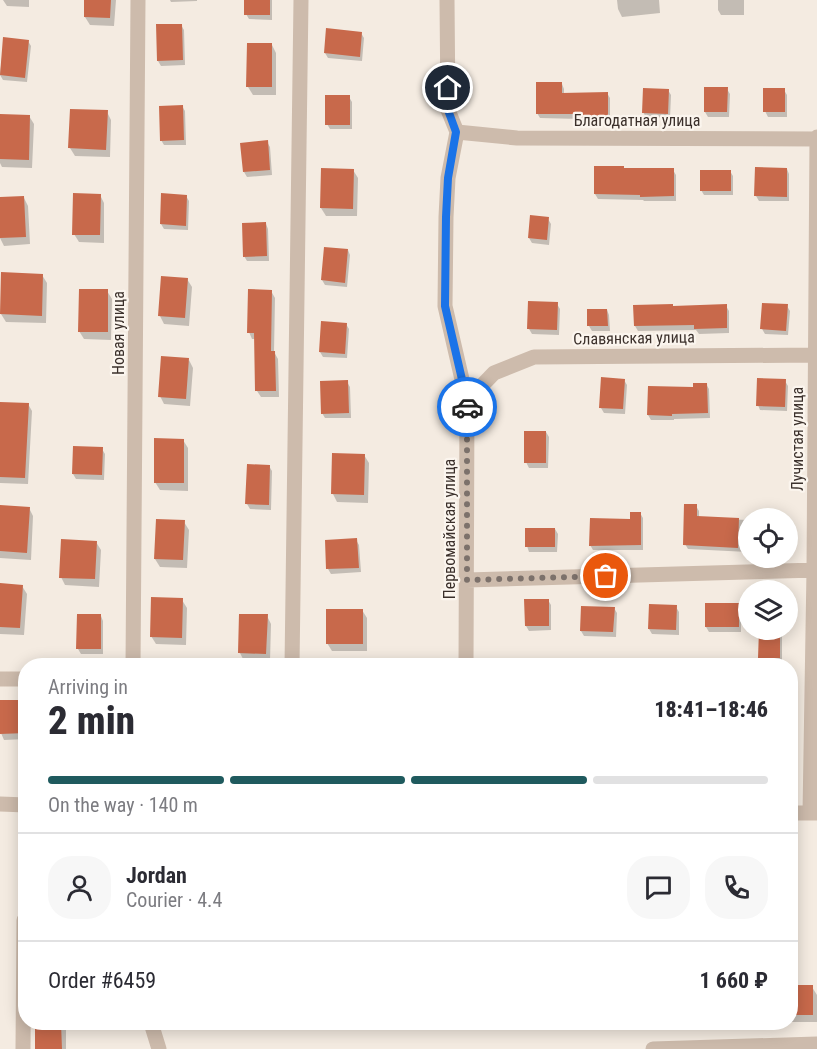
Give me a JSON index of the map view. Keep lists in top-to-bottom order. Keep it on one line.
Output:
{"streets":{"street":["Благодатная улица","Новая улица","Славянская улица","Лучистая улица","Первомайская улица"]},"crossings":[["Благодатная улица","Лучистая улица"],["Благодатная улица","Первомайская улица"],["Славянская улица","Лучистая улица"],["Славянская улица","Первомайская улица"]],"page":{"heading":["2 min","Arriving in","18:41–18:46"],"panel":["Jordan","Courier · 4.4","Order #6459","1 660 ₽"],"bar":"On the way · 140 m"}}
